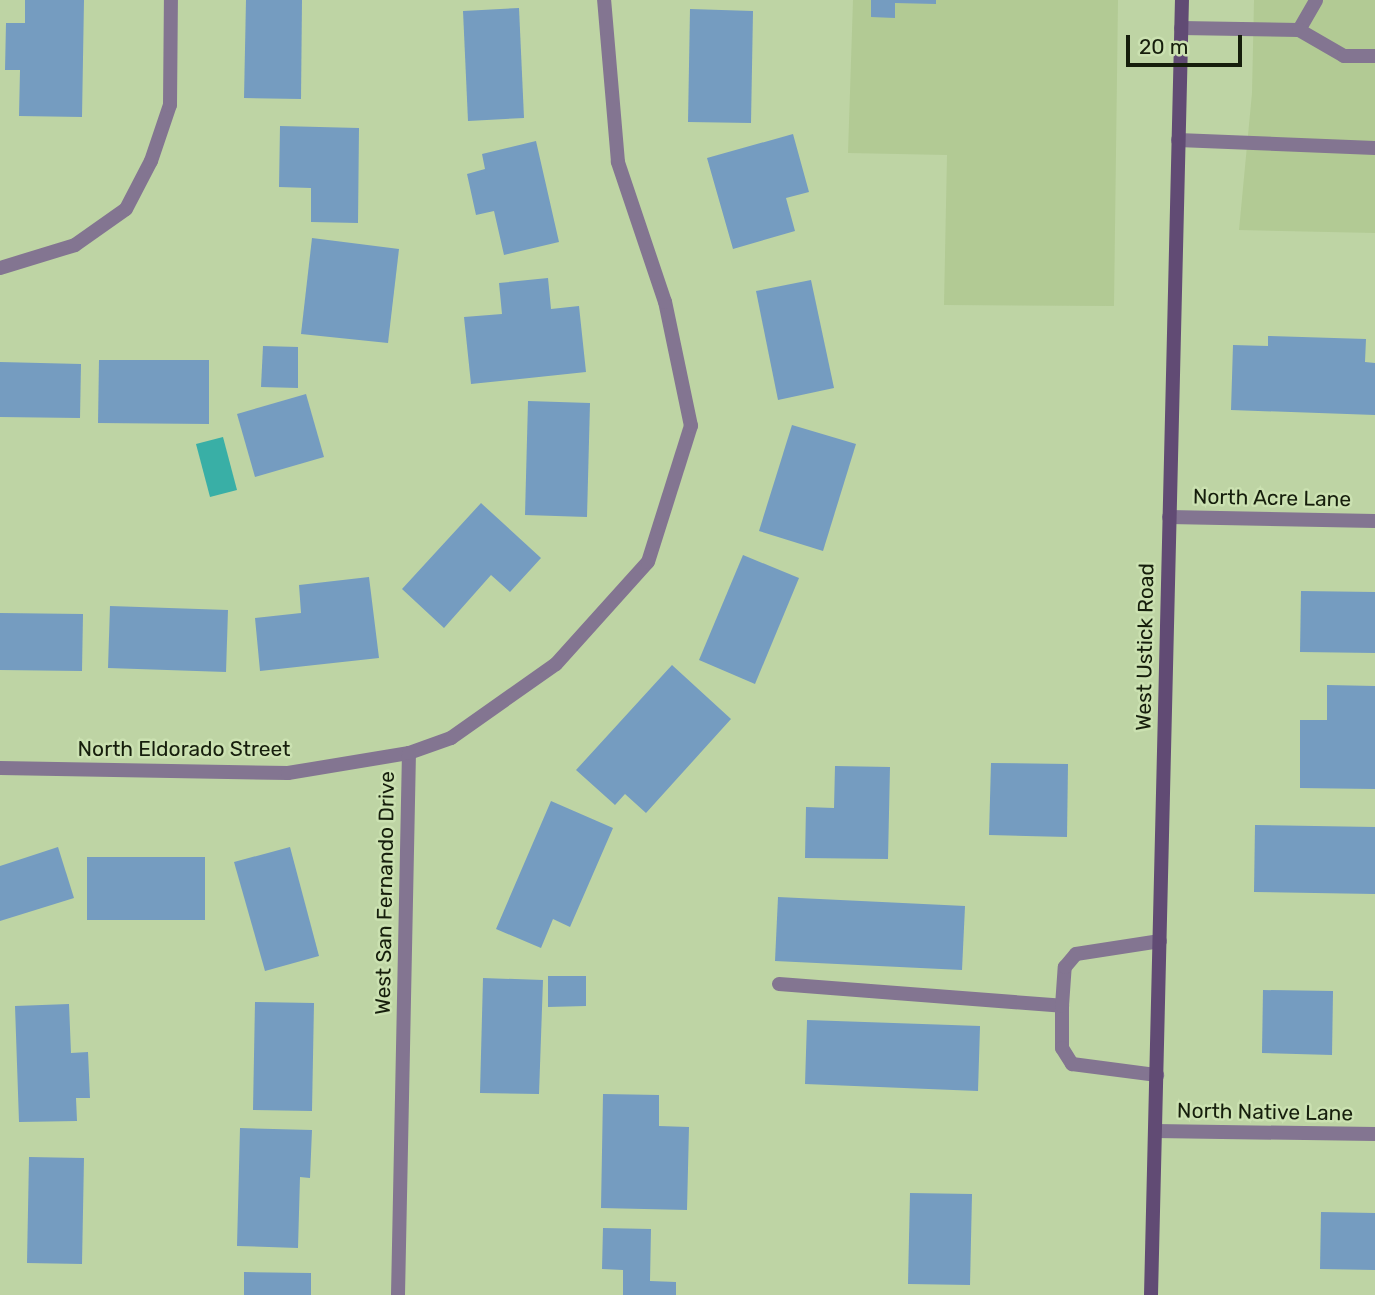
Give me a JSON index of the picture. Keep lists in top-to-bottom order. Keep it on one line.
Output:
{"streets":{"main road":["West Ustick Road"],"street":["North Acre Lane","North Eldorado Street","West San Fernando Drive","North Native Lane"]},"crossings":[["North Acre Lane","West Ustick Road"],["West Ustick Road","North Native Lane"],["North Eldorado Street","West San Fernando Drive"]],"scale_bar":"20 m"}
